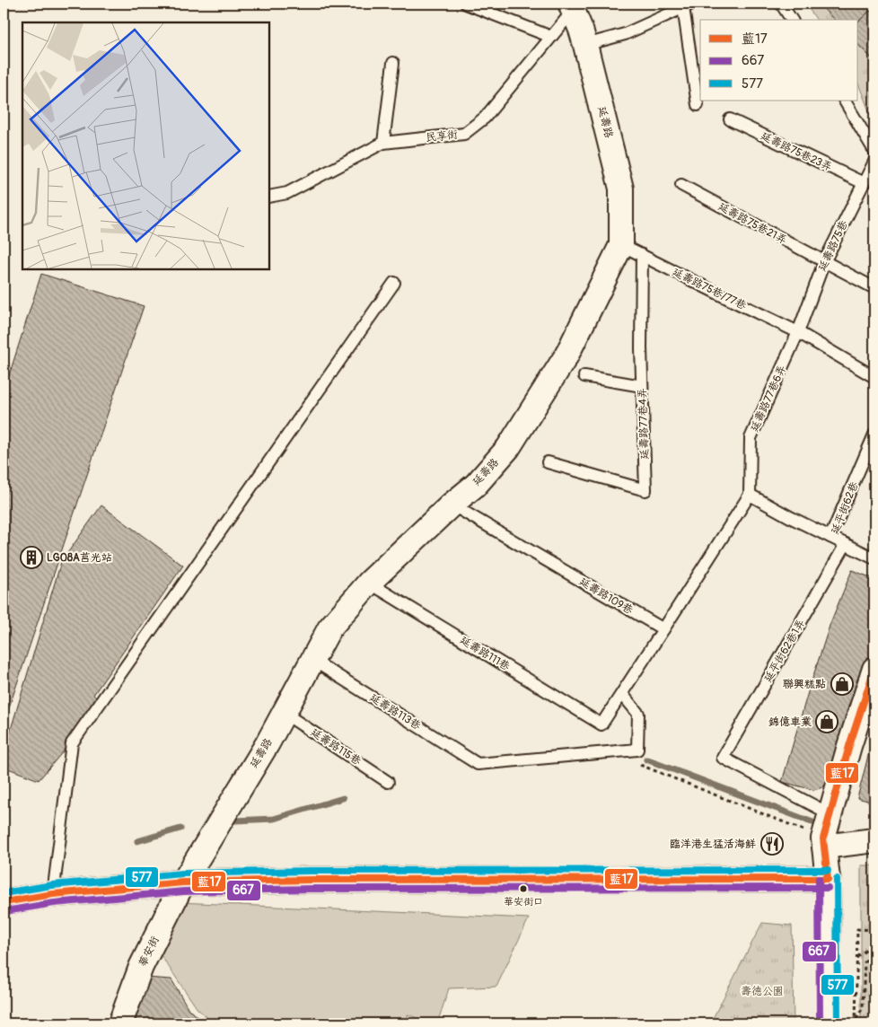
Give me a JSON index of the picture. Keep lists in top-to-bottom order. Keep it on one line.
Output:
{"streets":{"street":["延壽路","華安街"],"lane":["民享街","延壽路75巷23弄","延壽路75巷21弄","延壽路75巷","延壽路75巷/77巷","延壽路77巷6弄","延壽路77巷4弄","延平街62巷","延壽路109巷","延平街62巷1弄","延壽路111巷","延壽路113巷","延壽路115巷"]},"crossings":[["延壽路","民享街"],["延壽路","延壽路75巷/77巷"],["延壽路","延壽路77巷4弄"],["延壽路","延壽路109巷"],["延壽路","延壽路111巷"],["延壽路","延壽路113巷"],["延壽路","延壽路115巷"],["延壽路","華安街"],["延壽路75巷23弄","延壽路75巷"],["延壽路75巷21弄","延壽路75巷"],["延壽路75巷","延壽路75巷/77巷"],["延壽路75巷","延壽路77巷6弄"],["延壽路75巷/77巷","延壽路77巷6弄"],["延壽路75巷/77巷","延壽路77巷4弄"],["延平街62巷","延平街62巷1弄"]],"parks":["壽德公園"],"places":{"building":["LG08A莒光站"],"shop":["聯興糕點","錦億車業"],"restaurant":["臨洋港生猛活海鮮"],"other":["華安街口"]},"lines":["transit line 藍17","transit line 577","transit line 667"],"legend":["藍17","667","577"]}
